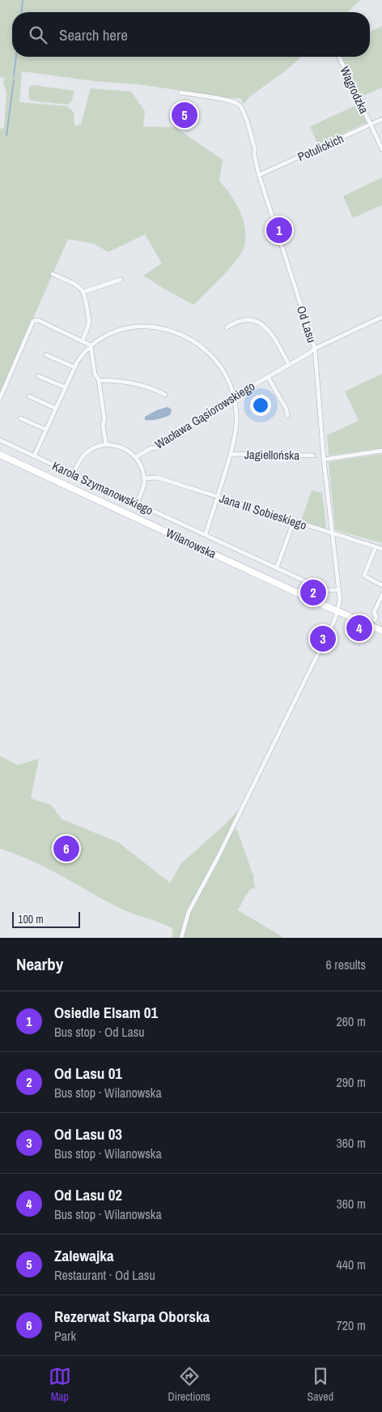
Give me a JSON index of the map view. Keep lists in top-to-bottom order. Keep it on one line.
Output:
{"streets":{"main road":["Wilanowska"],"street":["Wągrodzka","Potulickich","Od Lasu","Wacława Gąsiorowskiego","Jagiellońska","Karola Szymanowskiego","Jana III Sobieskiego"]},"crossings":[["Wągrodzka","Potulickich"],["Potulickich","Od Lasu"],["Od Lasu","Wacława Gąsiorowskiego"],["Od Lasu","Karola Szymanowskiego"],["Od Lasu","Jana III Sobieskiego"],["Od Lasu","Wilanowska"]],"scale_bar":"100 m","page":{"search":"Search here","pins":["5","1","2","4","3","6"],"scale":"100 m","heading":["Nearby","6 results"],"list":[{"mark":"1","name":"Osiedle Elsam 01","note":"Bus stop · Od Lasu","value":"260 m"},{"mark":"2","name":"Od Lasu 01","note":"Bus stop · Wilanowska","value":"290 m"},{"mark":"3","name":"Od Lasu 03","note":"Bus stop · Wilanowska","value":"360 m"},{"mark":"4","name":"Od Lasu 02","note":"Bus stop · Wilanowska","value":"360 m"},{"mark":"5","name":"Zalewajka","note":"Restaurant · Od Lasu","value":"440 m"},{"mark":"6","name":"Rezerwat Skarpa Oborska","note":"Park","value":"720 m"}],"nav":["Map","Directions","Saved"]}}
